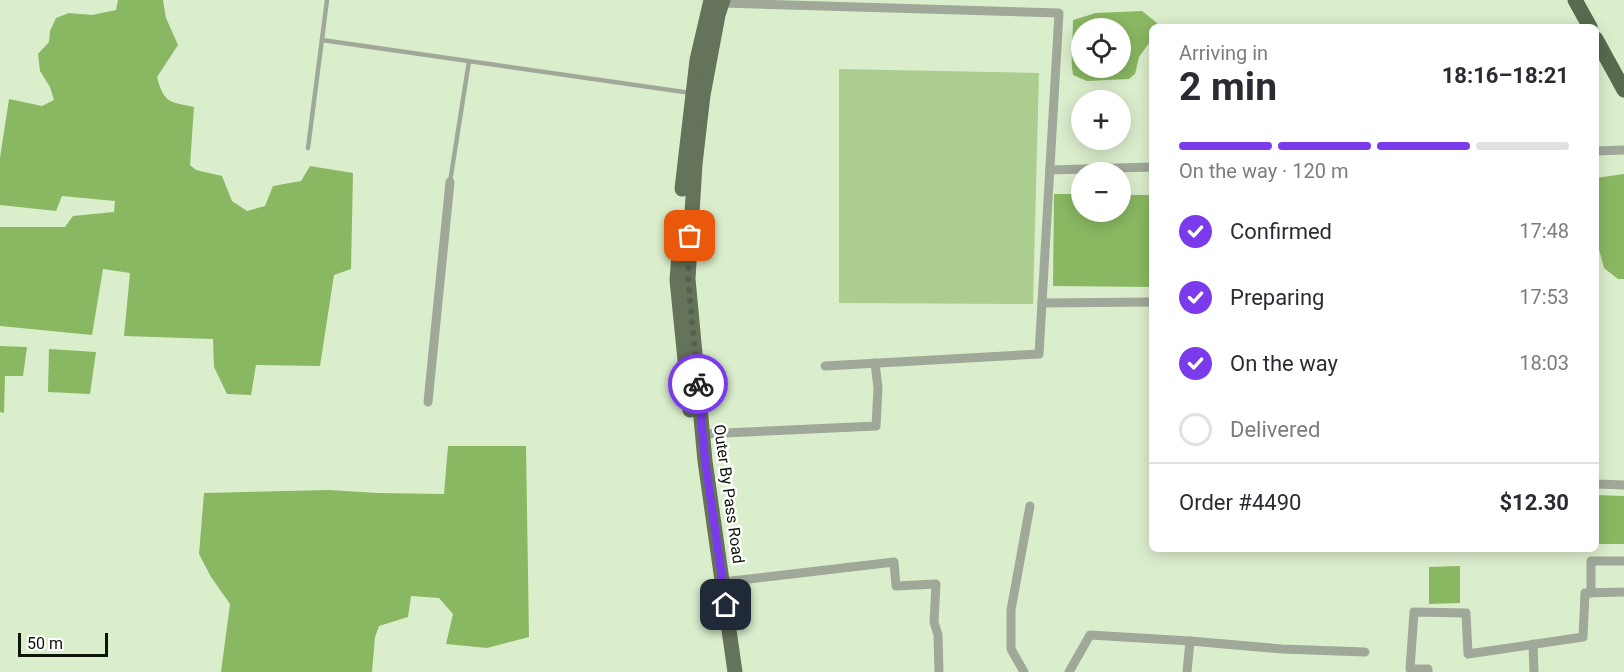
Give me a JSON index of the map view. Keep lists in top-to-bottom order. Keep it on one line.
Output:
{"streets":{"main road":["Outer By Pass Road"]},"scale_bar":"50 m","page":{"map_buttons":["+","−"],"heading":["2 min","Arriving in","18:16–18:21"],"panel":["Order #4490","$12.30"],"bar":"On the way · 120 m","list":[["Confirmed","17:48"],["Preparing","17:53"],["On the way","18:03"],"Delivered"],"scale":"50 m"}}
